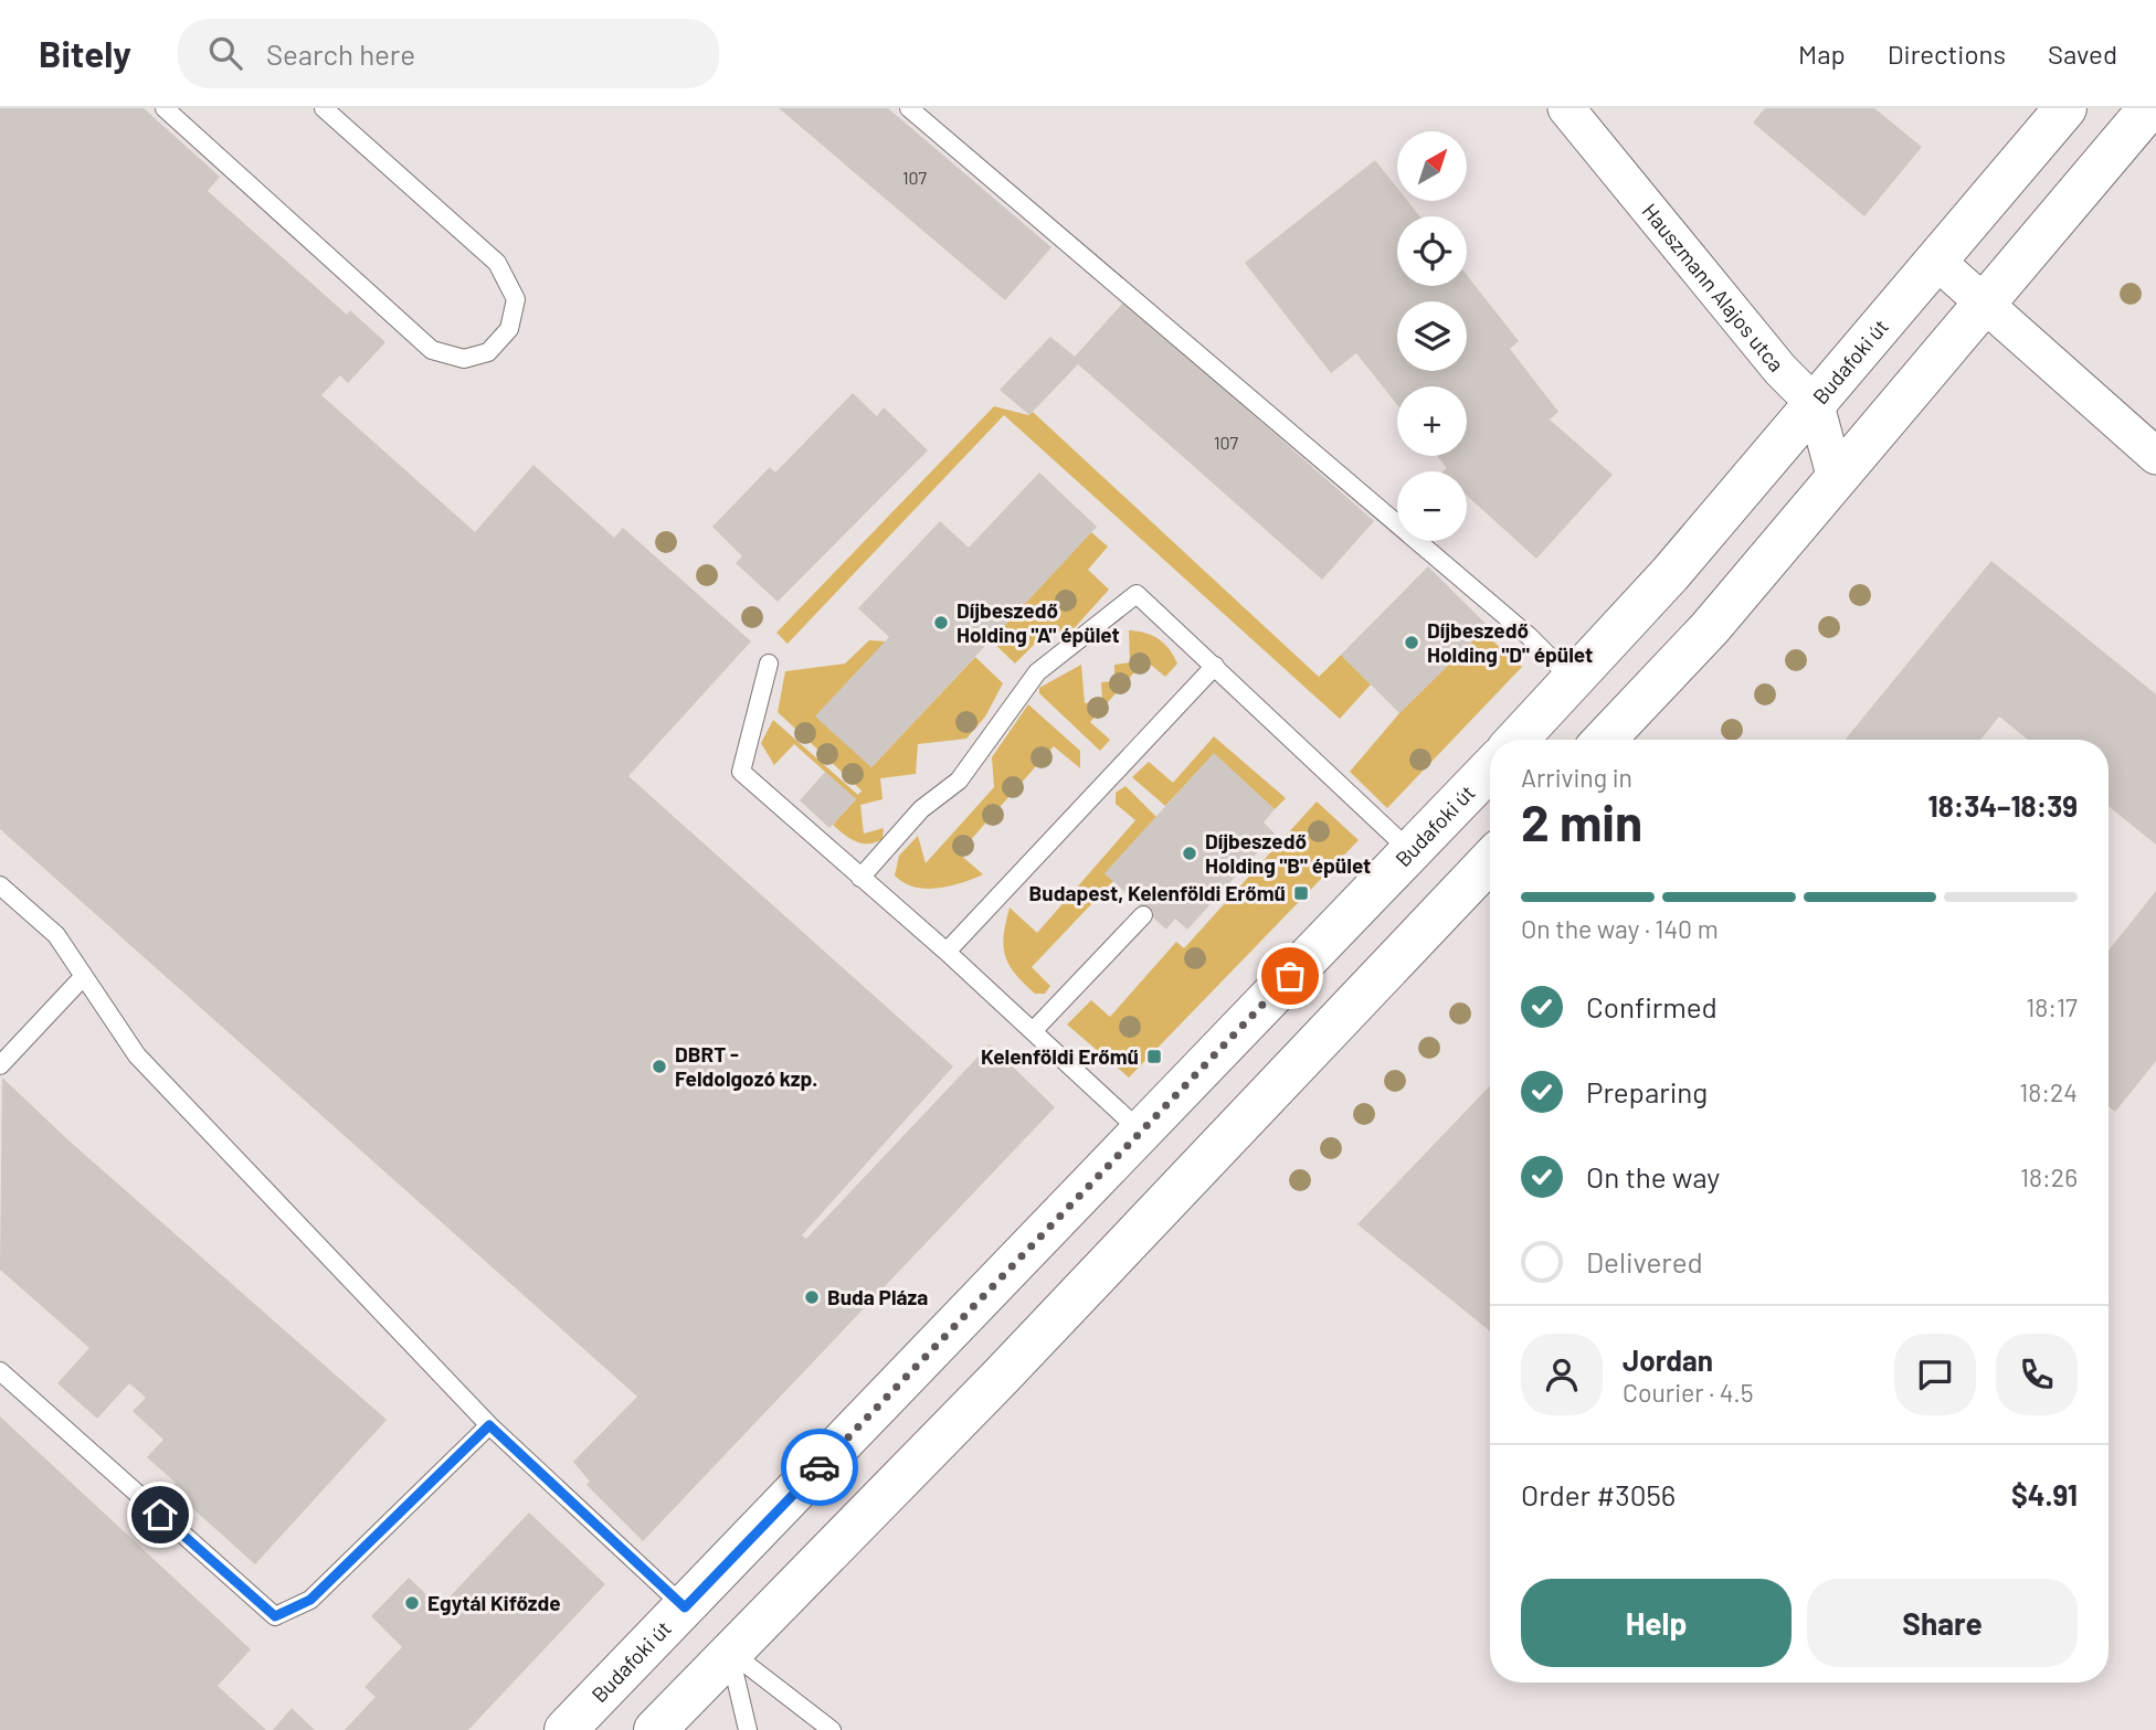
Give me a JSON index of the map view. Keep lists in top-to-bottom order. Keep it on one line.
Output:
{"streets":{"main road":["Budafoki út"],"street":["Hauszmann Alajos utca"]},"crossings":[["Hauszmann Alajos utca","Budafoki út"]],"places":{"other":["Díjbeszedő Holding \"A\" épület","Díjbeszedő Holding \"D\" épület","Díjbeszedő Holding \"B\" épület","DBRT - Feldolgozó kzp.","Buda Pláza","Egytál Kifőzde"],"transit":["Budapest, Kelenföldi Erőmű","Kelenföldi Erőmű"]},"house_numbers":["107","107"],"north":"top right","page":{"header":"Bitely","search":"Search here","nav":["Map","Directions","Saved"],"map_buttons":["+","−"],"heading":["2 min","Arriving in","18:34–18:39"],"panel":["Jordan","Courier · 4.5","Order #3056","$4.91"],"bar":"On the way · 140 m","list":[["Confirmed","18:17"],["Preparing","18:24"],["On the way","18:26"],"Delivered"],"buttons":["Help","Share"]}}
